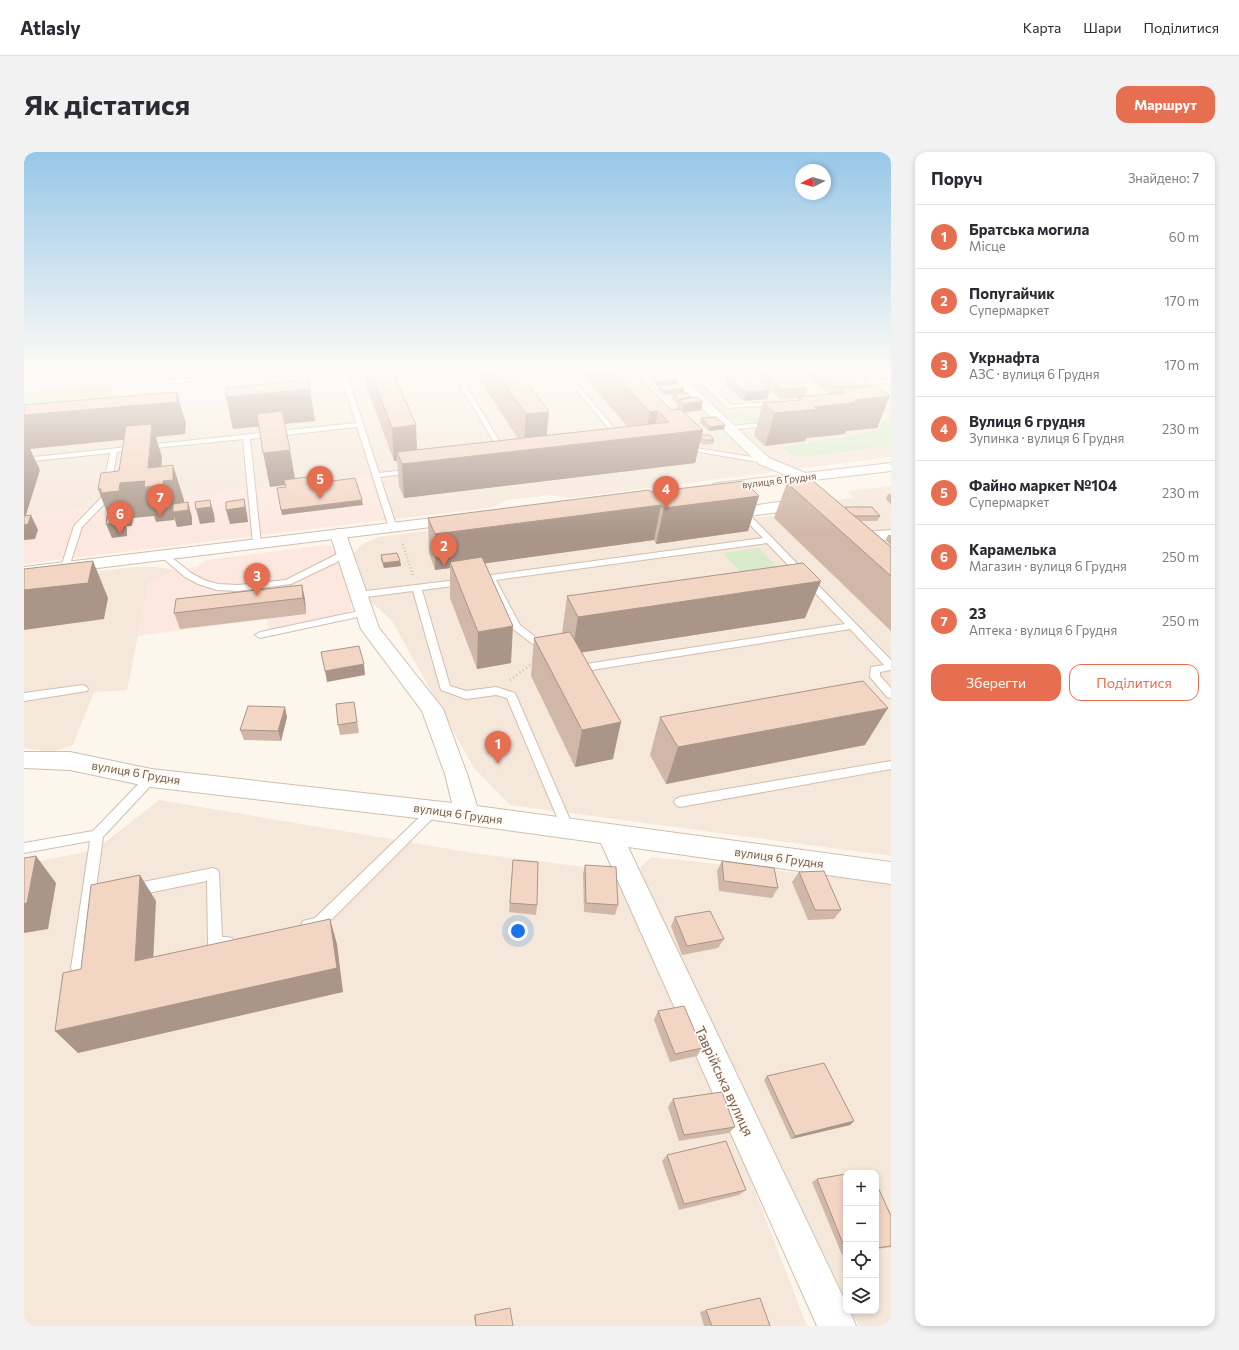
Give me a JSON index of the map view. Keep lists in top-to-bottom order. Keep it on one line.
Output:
{"streets":{"street":["вулиця 6 Грудня","Таврійська вулиця"]},"crossings":[["вулиця 6 Грудня","Таврійська вулиця"]],"north":"left","page":{"header":"Atlasly","nav":["Карта","Шари","Поділитися"],"buttons":["Маршрут",["Зберегти","Поділитися"]],"title":"Як дістатися","heading":["Поруч","Знайдено: 7"],"list":[{"mark":"1","name":"Братська могила","note":"Місце","value":"60 m"},{"mark":"2","name":"Попугайчик","note":"Супермаркет","value":"170 m"},{"mark":"3","name":"Укрнафта","note":"АЗС · вулиця 6 Грудня","value":"170 m"},{"mark":"4","name":"Вулиця 6 грудня","note":"Зупинка · вулиця 6 Грудня","value":"230 m"},{"mark":"5","name":"Файно маркет №104","note":"Супермаркет","value":"230 m"},{"mark":"6","name":"Карамелька","note":"Магазин · вулиця 6 Грудня","value":"250 m"},{"mark":"7","name":"23","note":"Аптека · вулиця 6 Грудня","value":"250 m"}],"pins":["5","4","7","6","2","3","1"],"map_buttons":["+","−"]}}
